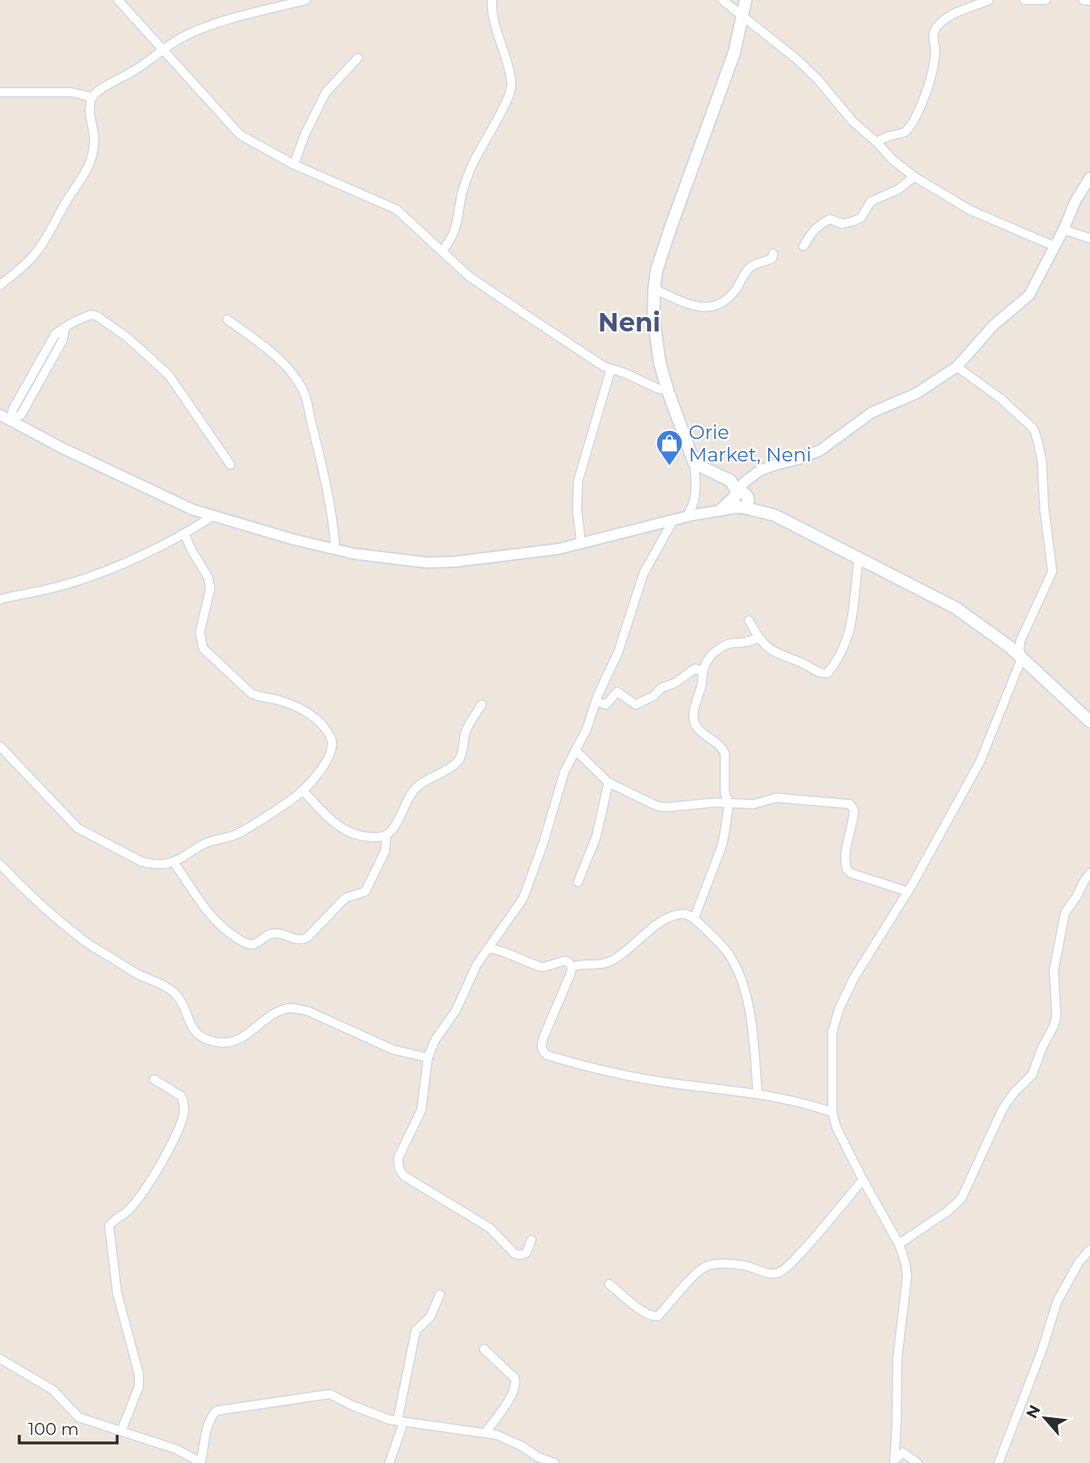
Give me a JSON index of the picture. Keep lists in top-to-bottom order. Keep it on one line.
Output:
{"districts":["Neni"],"places":{"shop":["Orie Market, Neni"]},"scale_bar":"100 m","north":"top left"}
